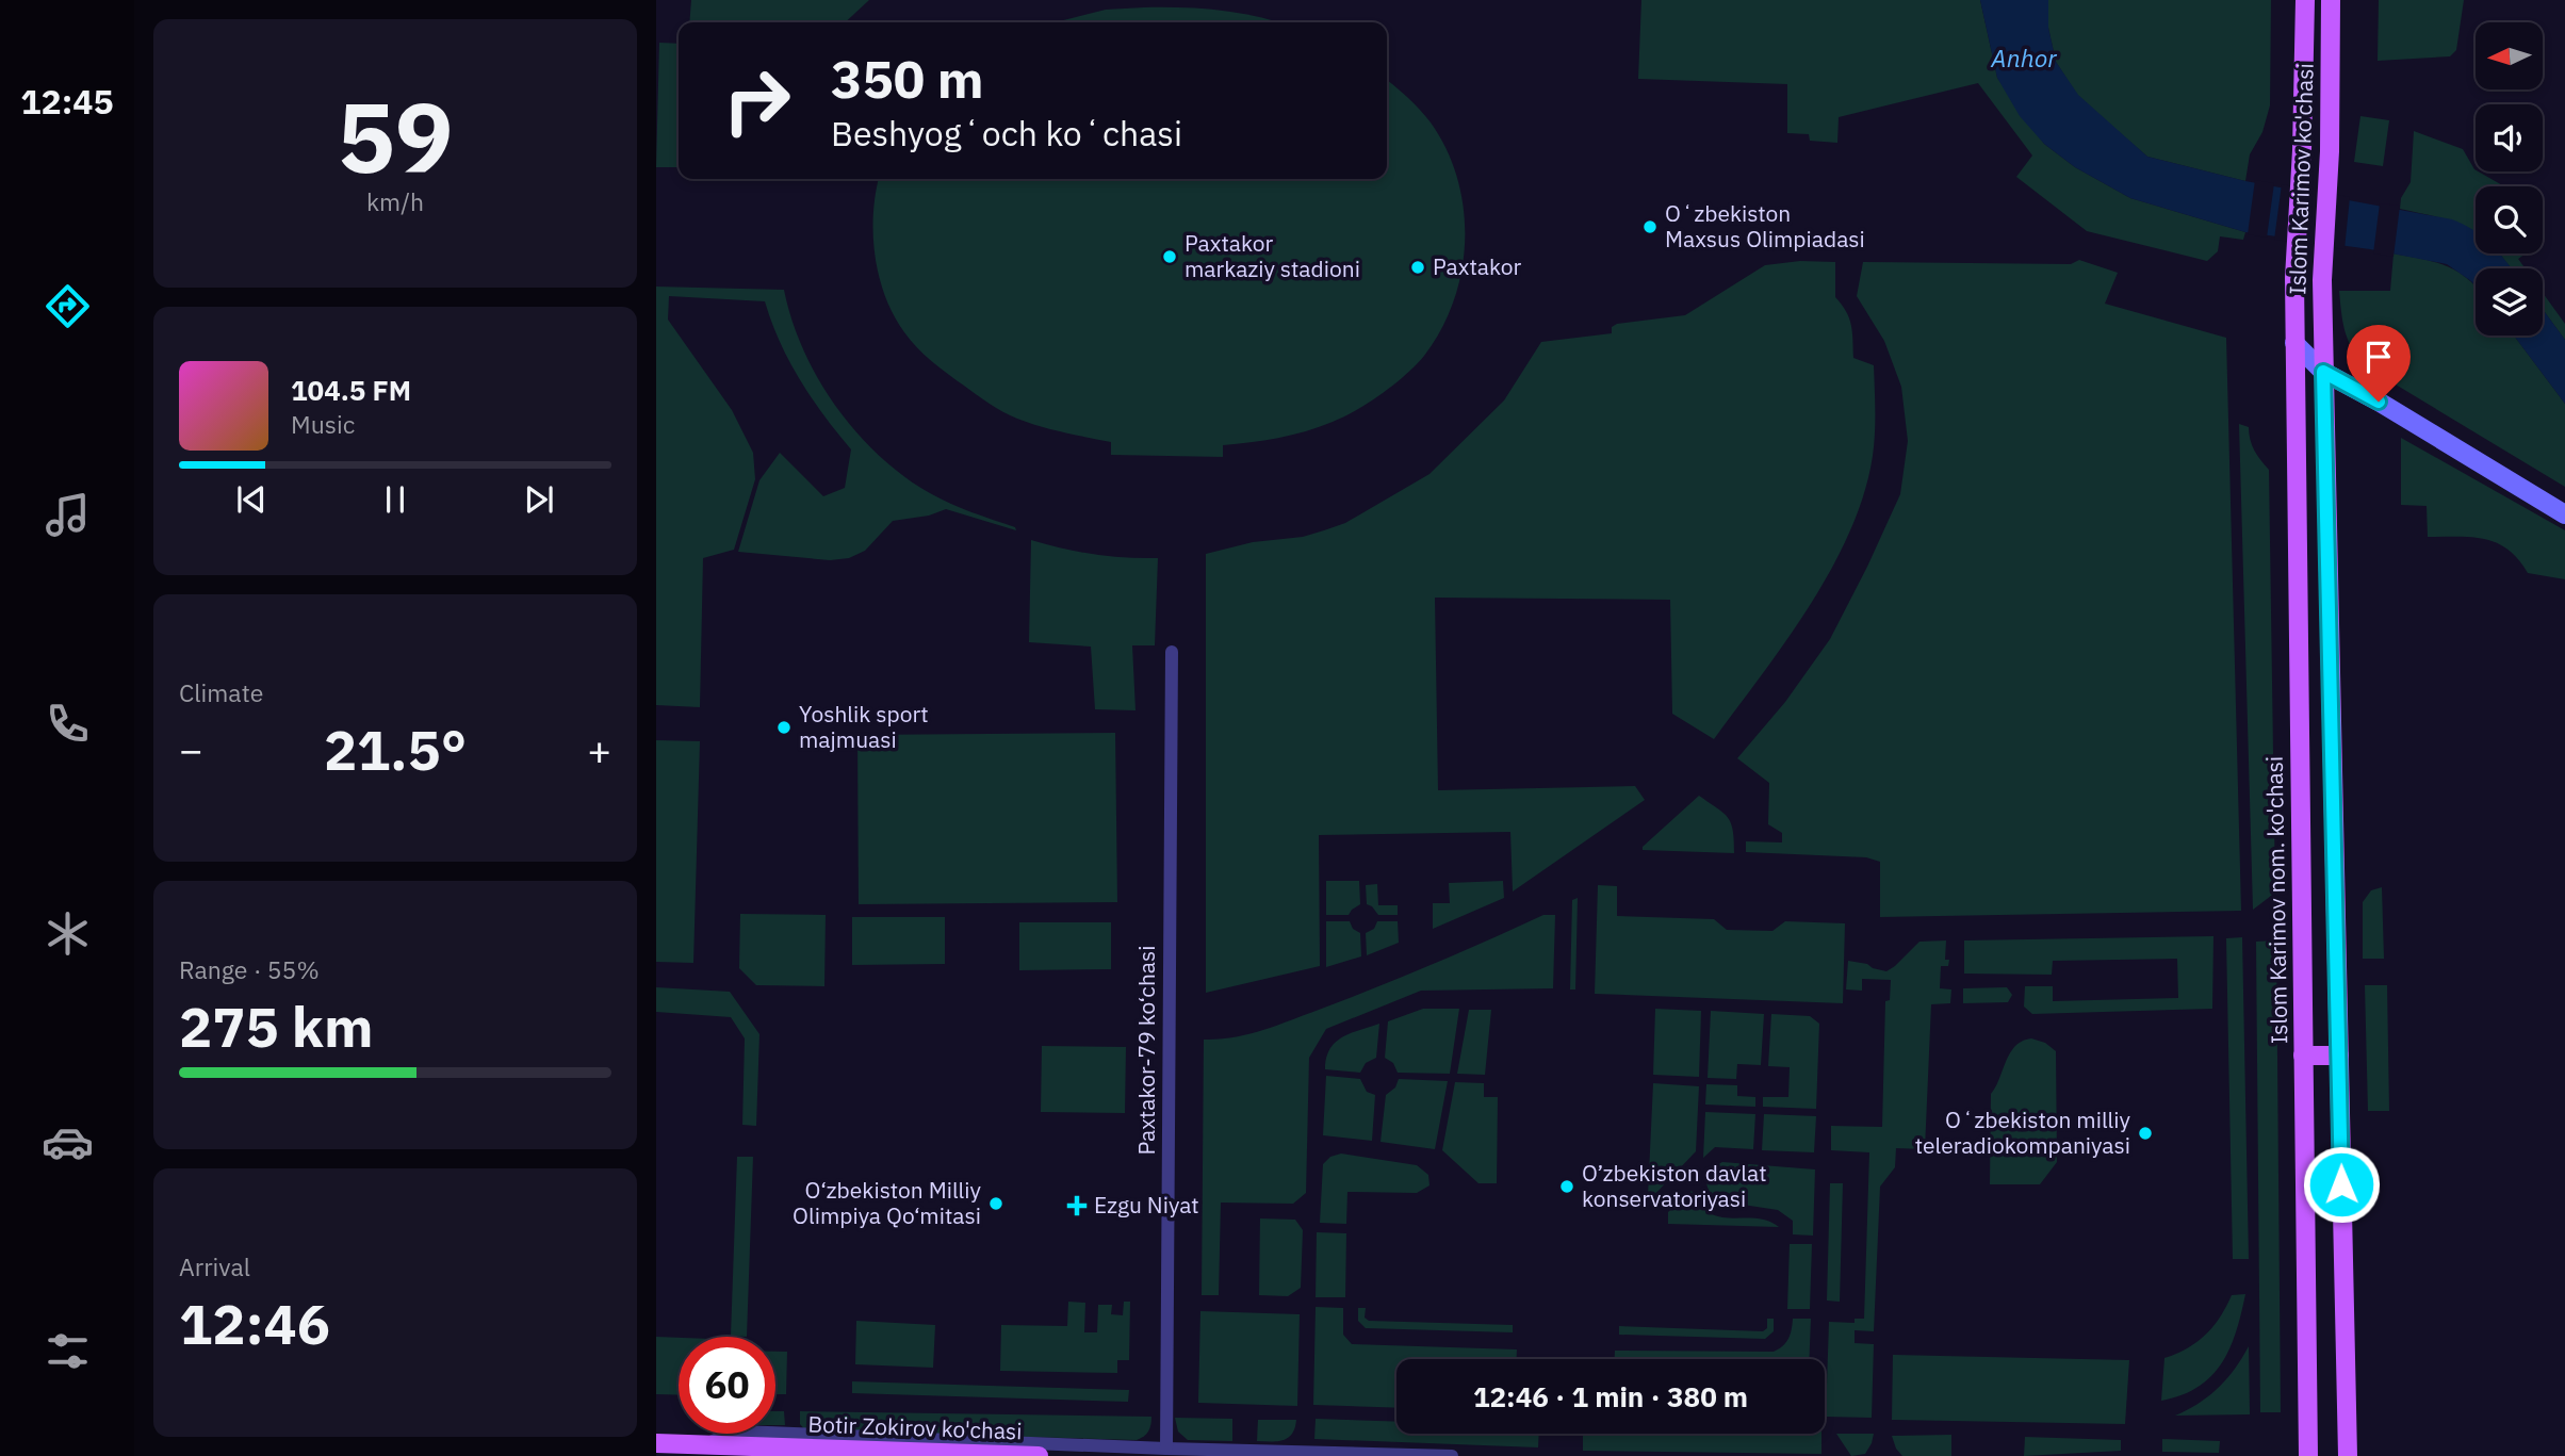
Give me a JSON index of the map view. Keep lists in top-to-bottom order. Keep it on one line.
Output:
{"streets":{"main road":["Islom Karimov ko'chasi","Islom Karimov nom. ko'chasi","Botir Zokirov ko'chasi"],"street":["Paxtakor-79 ko‘chasi"]},"crossings":[["Islom Karimov ko'chasi","Islom Karimov nom. ko'chasi"]],"water":["Anhor"],"places":{"other":["Oʻzbekiston Maxsus Olimpiadasi","Paxtakor markaziy stadioni","Paxtakor","Yoshlik sport majmuasi","Oʻzbekiston milliy teleradiokompaniyasi","O’zbekiston davlat konservatoriyasi","O‘zbekiston Milliy Olimpiya Qo‘mitasi"],"health":["Ezgu Niyat"]},"north":"left","page":{"tabs":"12:45","tile":[["59","km/h"],"Climate",["Range · 55%","275 km"],["Arrival","12:46"]],"turn":["350 m","Beshyogʻoch koʻchasi"],"song":["104.5 FM","Music"],"heat":["−","21.5°","+"],"limit":"60","trip":"12:46 · 1 min · 380 m"}}
